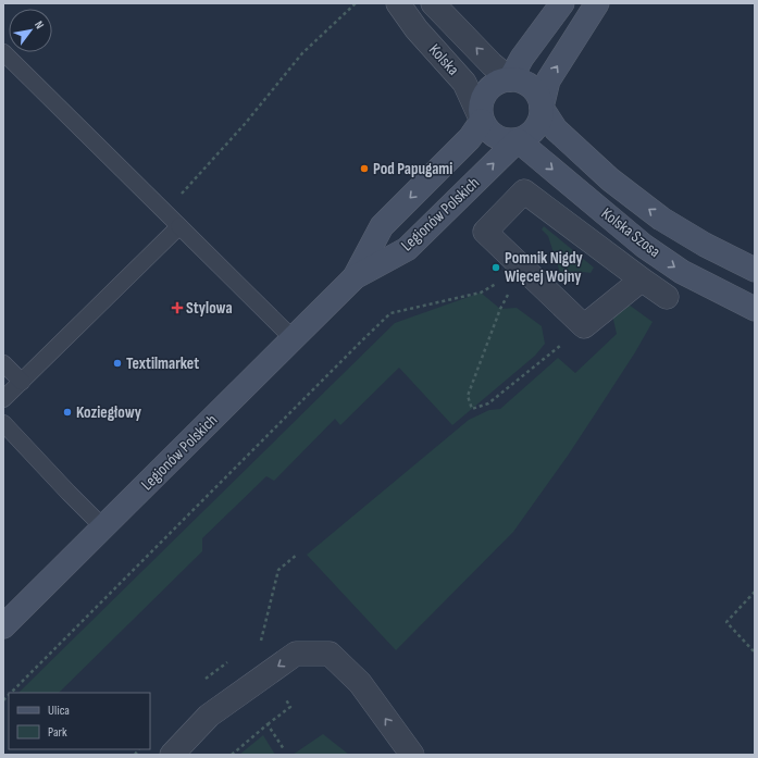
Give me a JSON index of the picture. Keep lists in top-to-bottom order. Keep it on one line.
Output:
{"streets":{"street":["Kolska","Legionów Polskich","Kolska Szosa"]},"crossings":[["Kolska","Legionów Polskich"],["Kolska","Kolska Szosa"],["Legionów Polskich","Kolska Szosa"]],"places":{"other":["Pod Papugami","Pomnik Nigdy Więcej Wojny","Textilmarket","Koziegłowy"],"health":["Stylowa"]},"legend":["Ulica","Park"],"north":"top right"}
